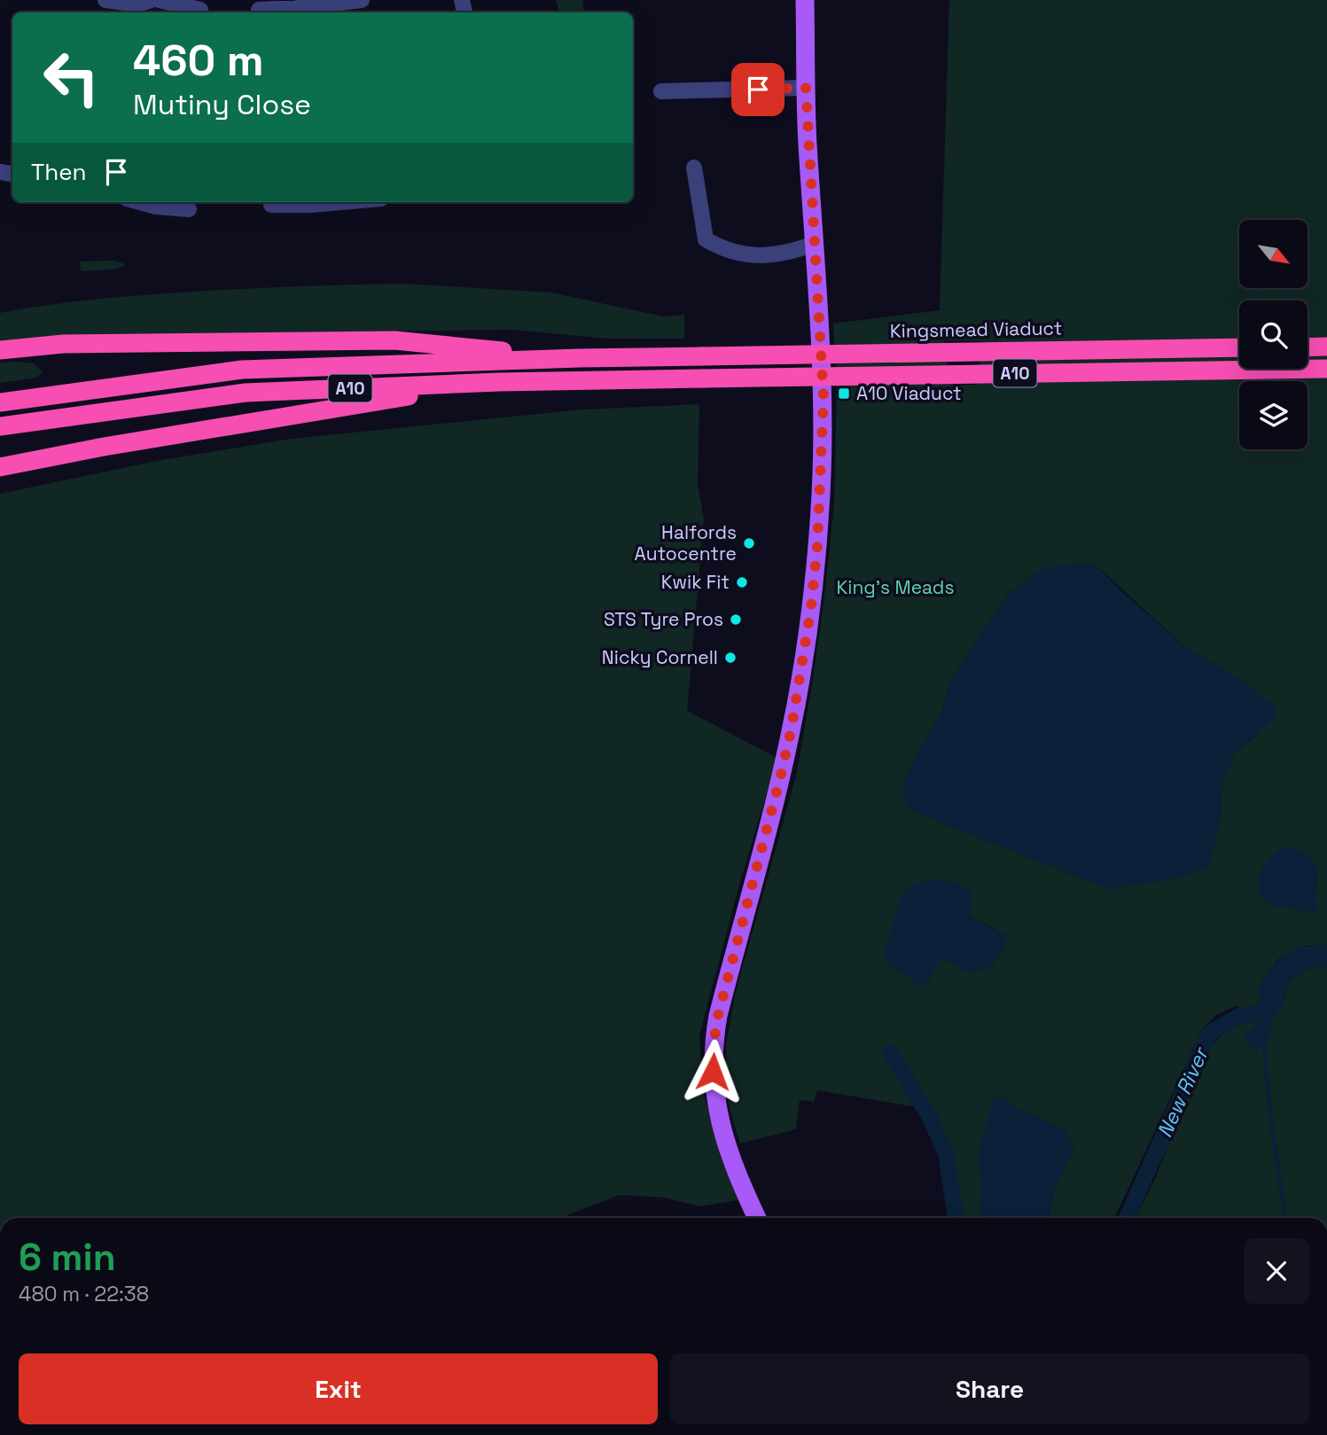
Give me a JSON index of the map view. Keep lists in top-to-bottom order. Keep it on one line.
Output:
{"streets":{"highway":["Kingsmead Viaduct","A10"]},"crossings":[["Kingsmead Viaduct","A10"]],"water":["New River"],"parks":["King's Meads"],"places":{"transit":["A10 Viaduct"],"other":["Halfords Autocentre","Kwik Fit","STS Tyre Pros","Nicky Cornell"]},"north":"bottom right","page":{"turn":["460 m","Mutiny Close"],"then":"Then","heading":["6 min","480 m · 22:38"],"buttons":["Exit","Share"]}}
